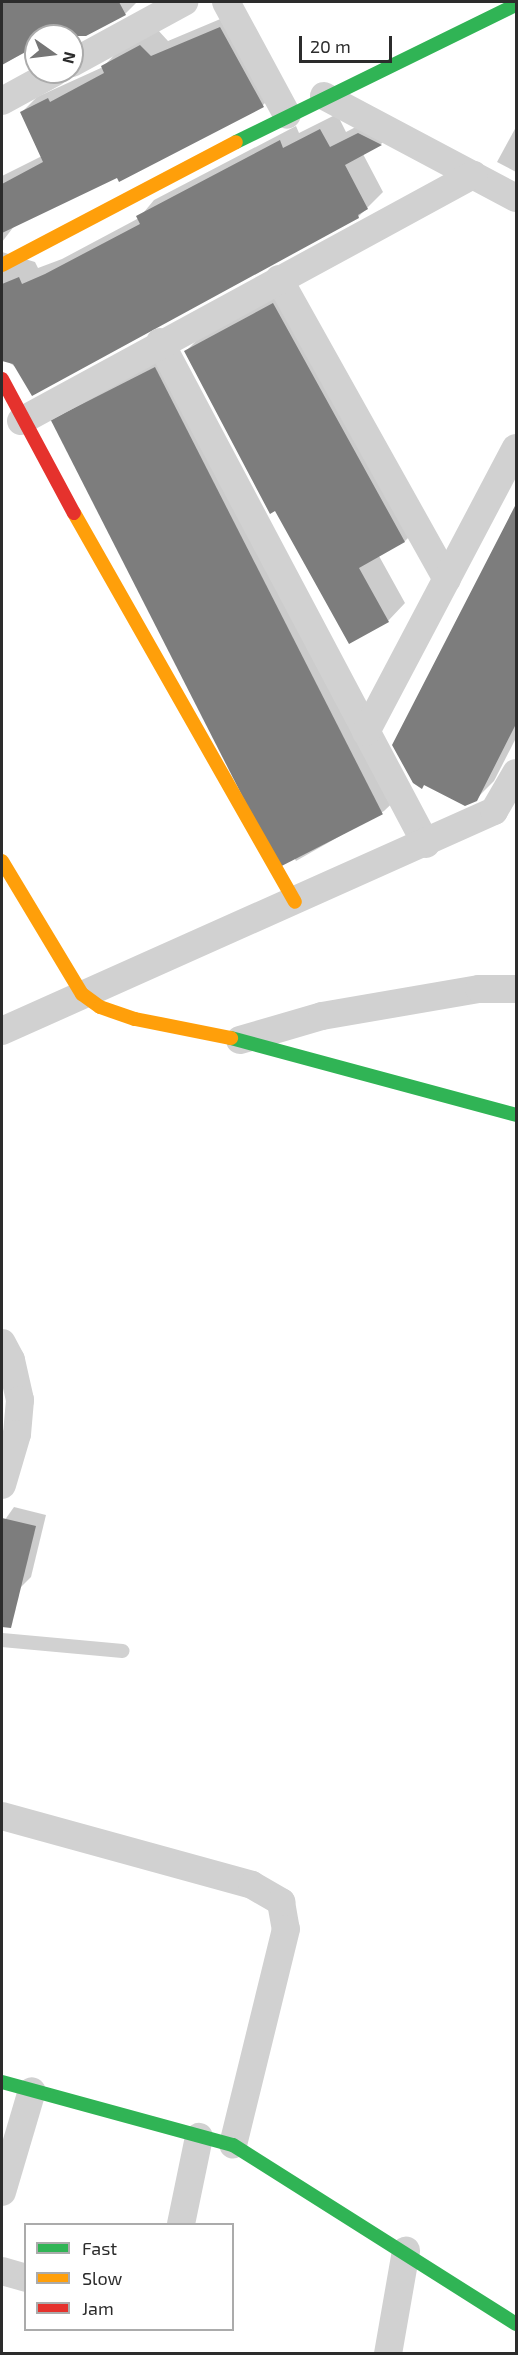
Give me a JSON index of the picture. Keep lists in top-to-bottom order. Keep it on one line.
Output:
{"legend":["Fast","Slow","Jam"],"scale_bar":"20 m","north":"right"}
